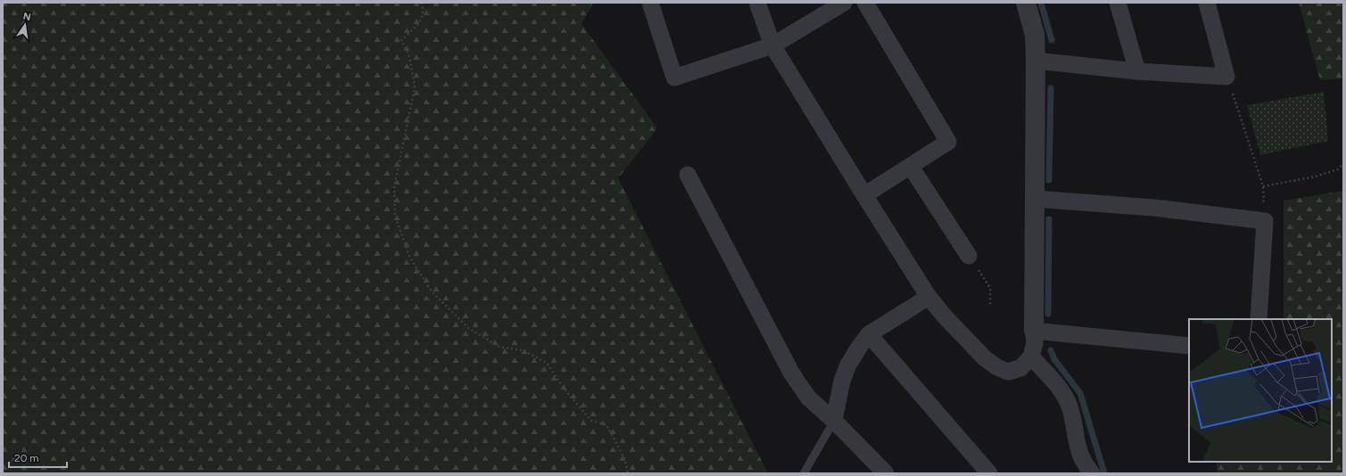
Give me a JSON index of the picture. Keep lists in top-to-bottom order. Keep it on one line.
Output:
{"scale_bar":"20 m","north":"top"}
